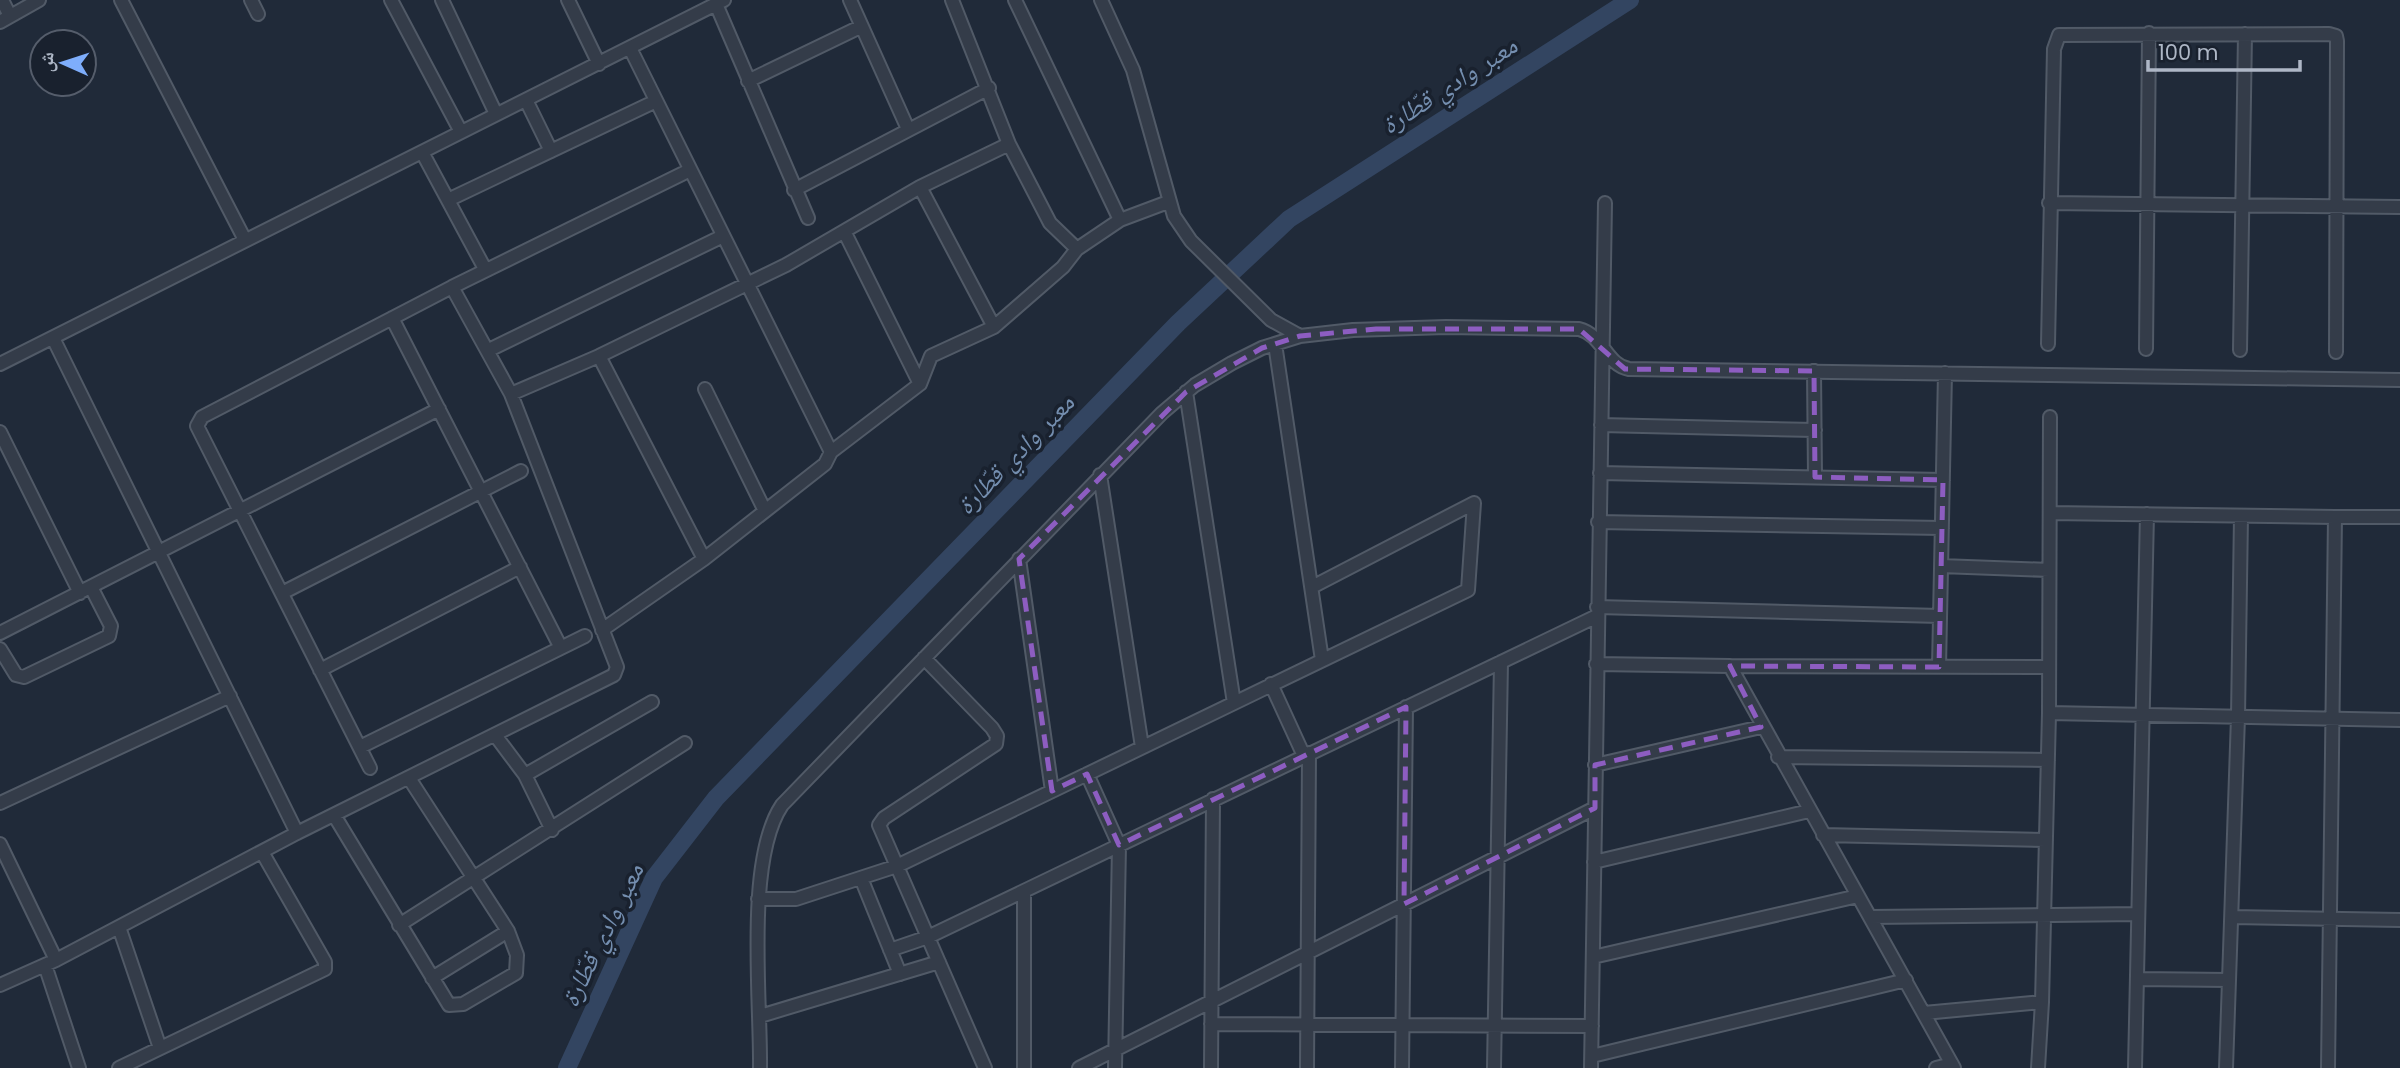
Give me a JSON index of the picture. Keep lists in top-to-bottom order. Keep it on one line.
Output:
{"water":["معبر وادي قطّارة"],"scale_bar":"100 m","north":"left"}
